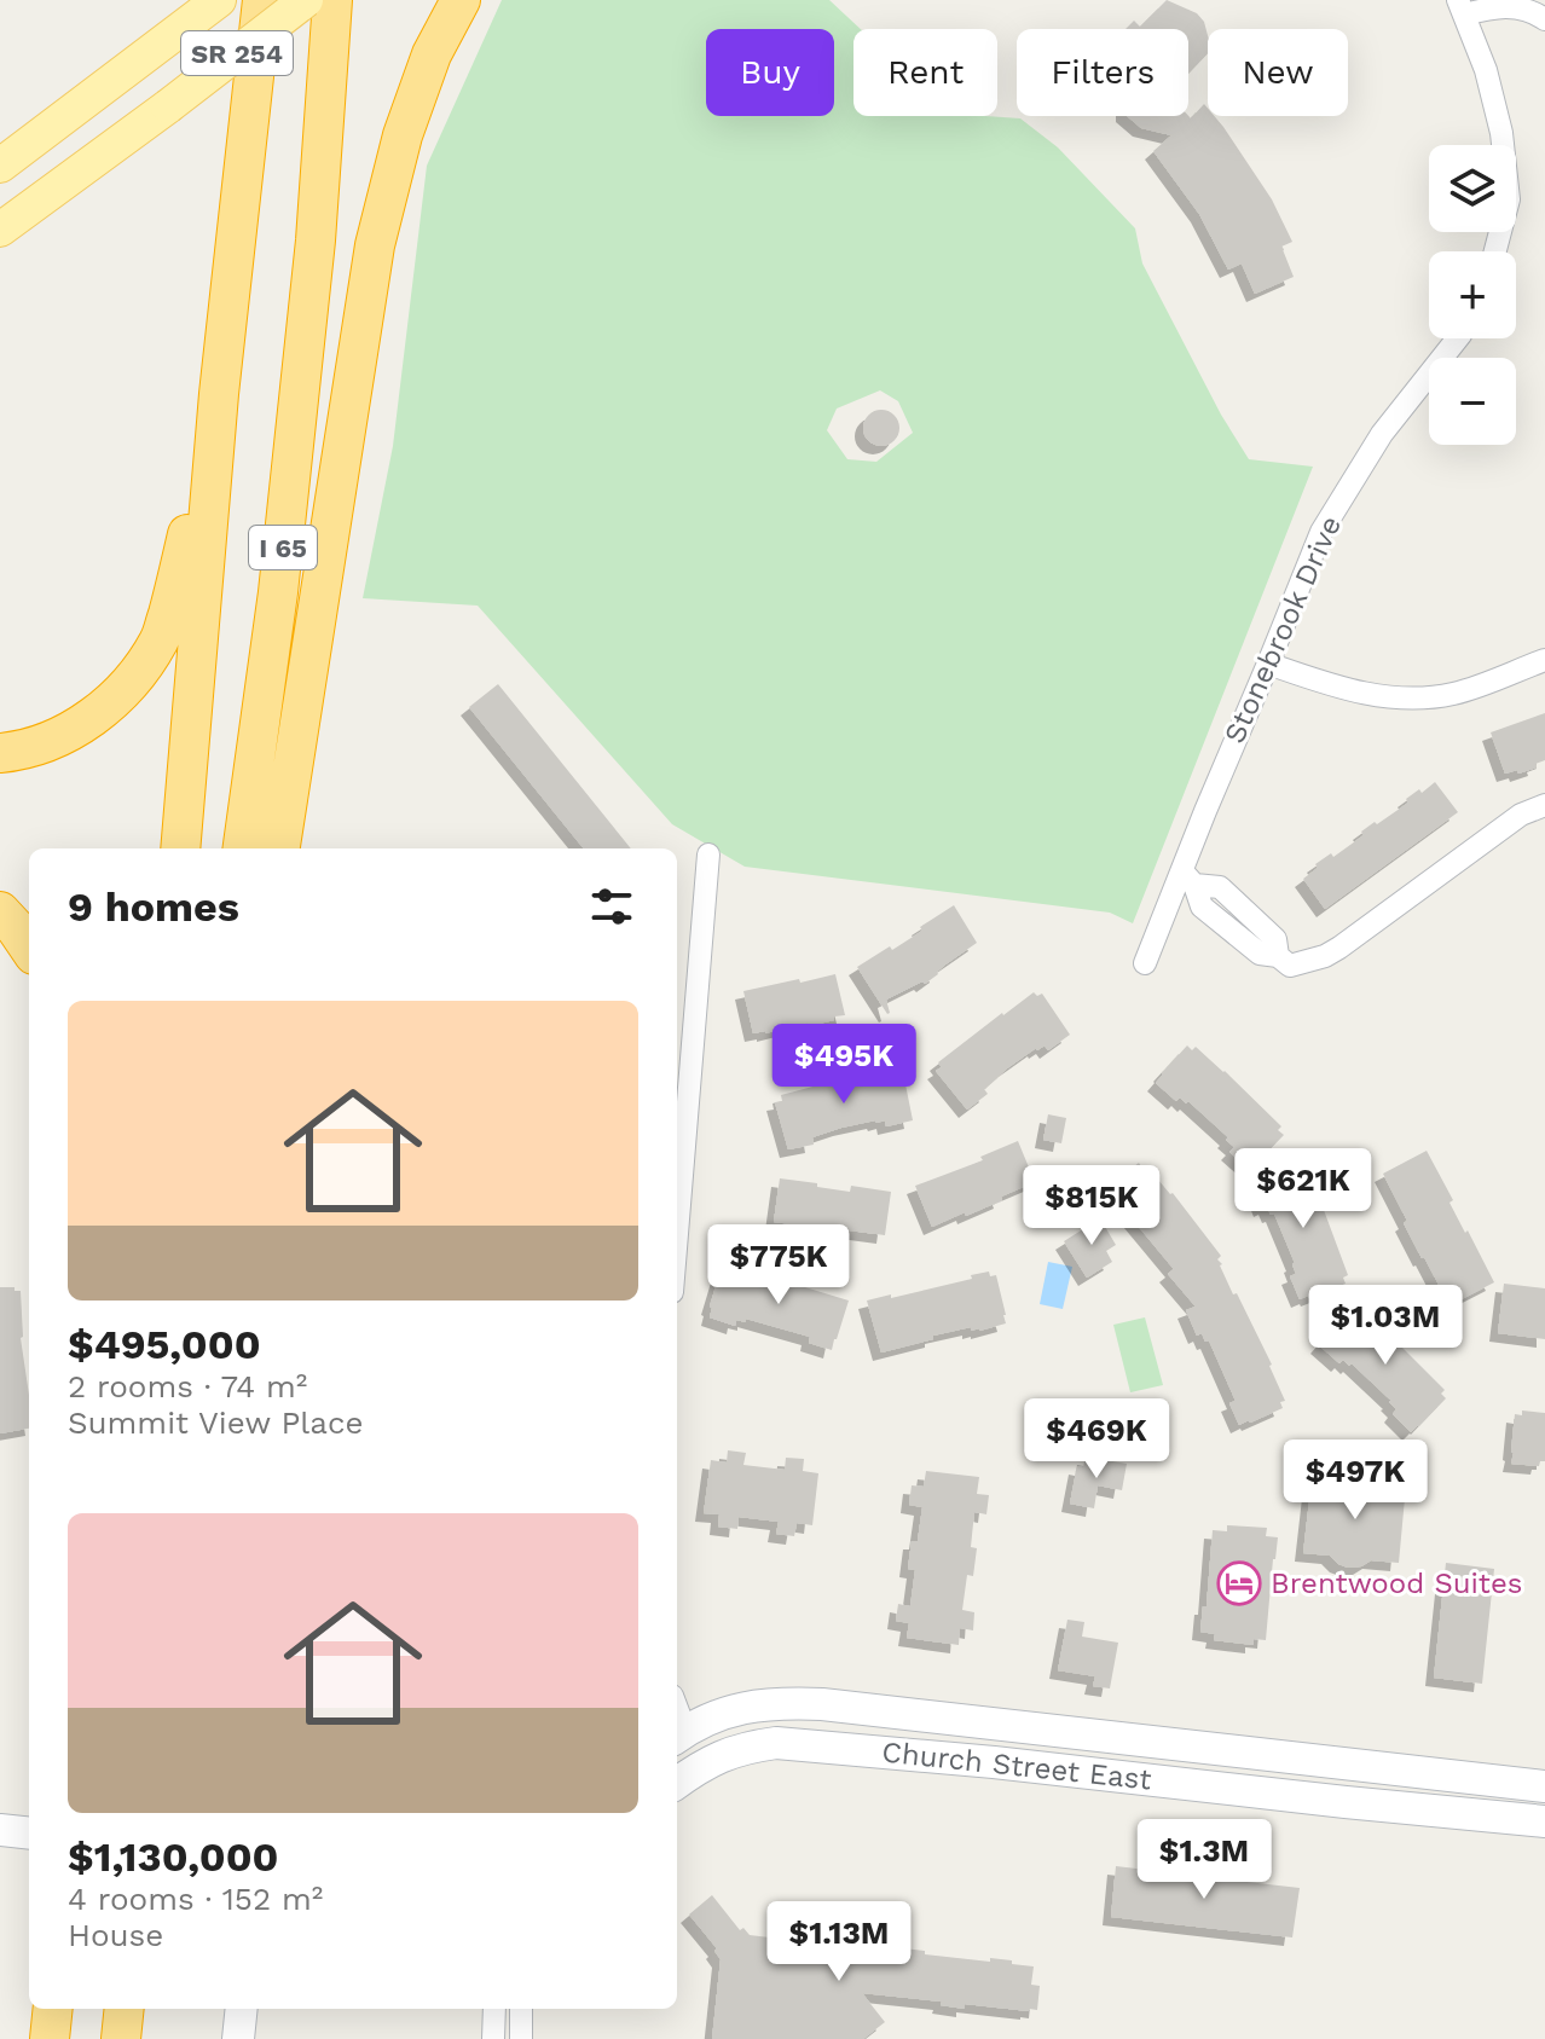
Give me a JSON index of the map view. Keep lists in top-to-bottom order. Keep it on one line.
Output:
{"streets":{"highway":["I 65"],"main road":["SR 254","Church Street East"],"street":["Stonebrook Drive"]},"places":{"hotel":["Brentwood Suites"]},"page":{"chip":["Buy","Rent","Filters","New"],"map_buttons":["+","−"],"heading":"9 homes","list":[{"name":"$495,000","note":"2 rooms · 74 m² · Summit View Place"},{"name":"$1,130,000","note":"4 rooms · 152 m² · House"}],"price":["$495K","$621K","$815K","$775K","$1.03M","$469K","$497K","$1.3M","$1.13M"]}}
